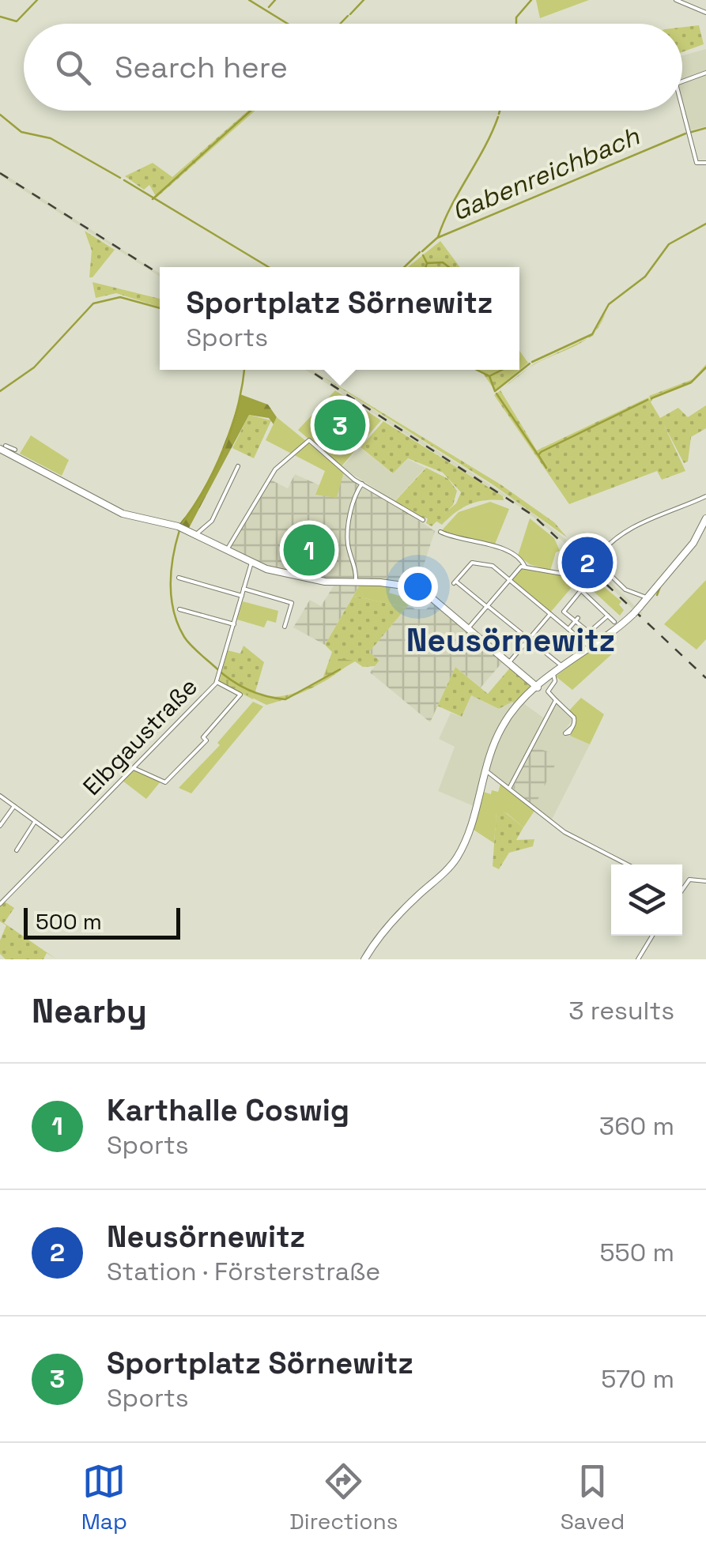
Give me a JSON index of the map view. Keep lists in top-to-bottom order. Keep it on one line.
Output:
{"streets":{"street":["Elbgaustraße"]},"districts":["Neusörnewitz"],"water":["Gabenreichbach"],"scale_bar":"500 m","page":{"search":"Search here","popup":["Sportplatz Sörnewitz","Sports"],"pins":["3","1","2"],"scale":"500 m","heading":["Nearby","3 results"],"list":[{"mark":"1","name":"Karthalle Coswig","note":"Sports","value":"360 m"},{"mark":"2","name":"Neusörnewitz","note":"Station · Försterstraße","value":"550 m"},{"mark":"3","name":"Sportplatz Sörnewitz","note":"Sports","value":"570 m"}],"nav":["Map","Directions","Saved"]}}
